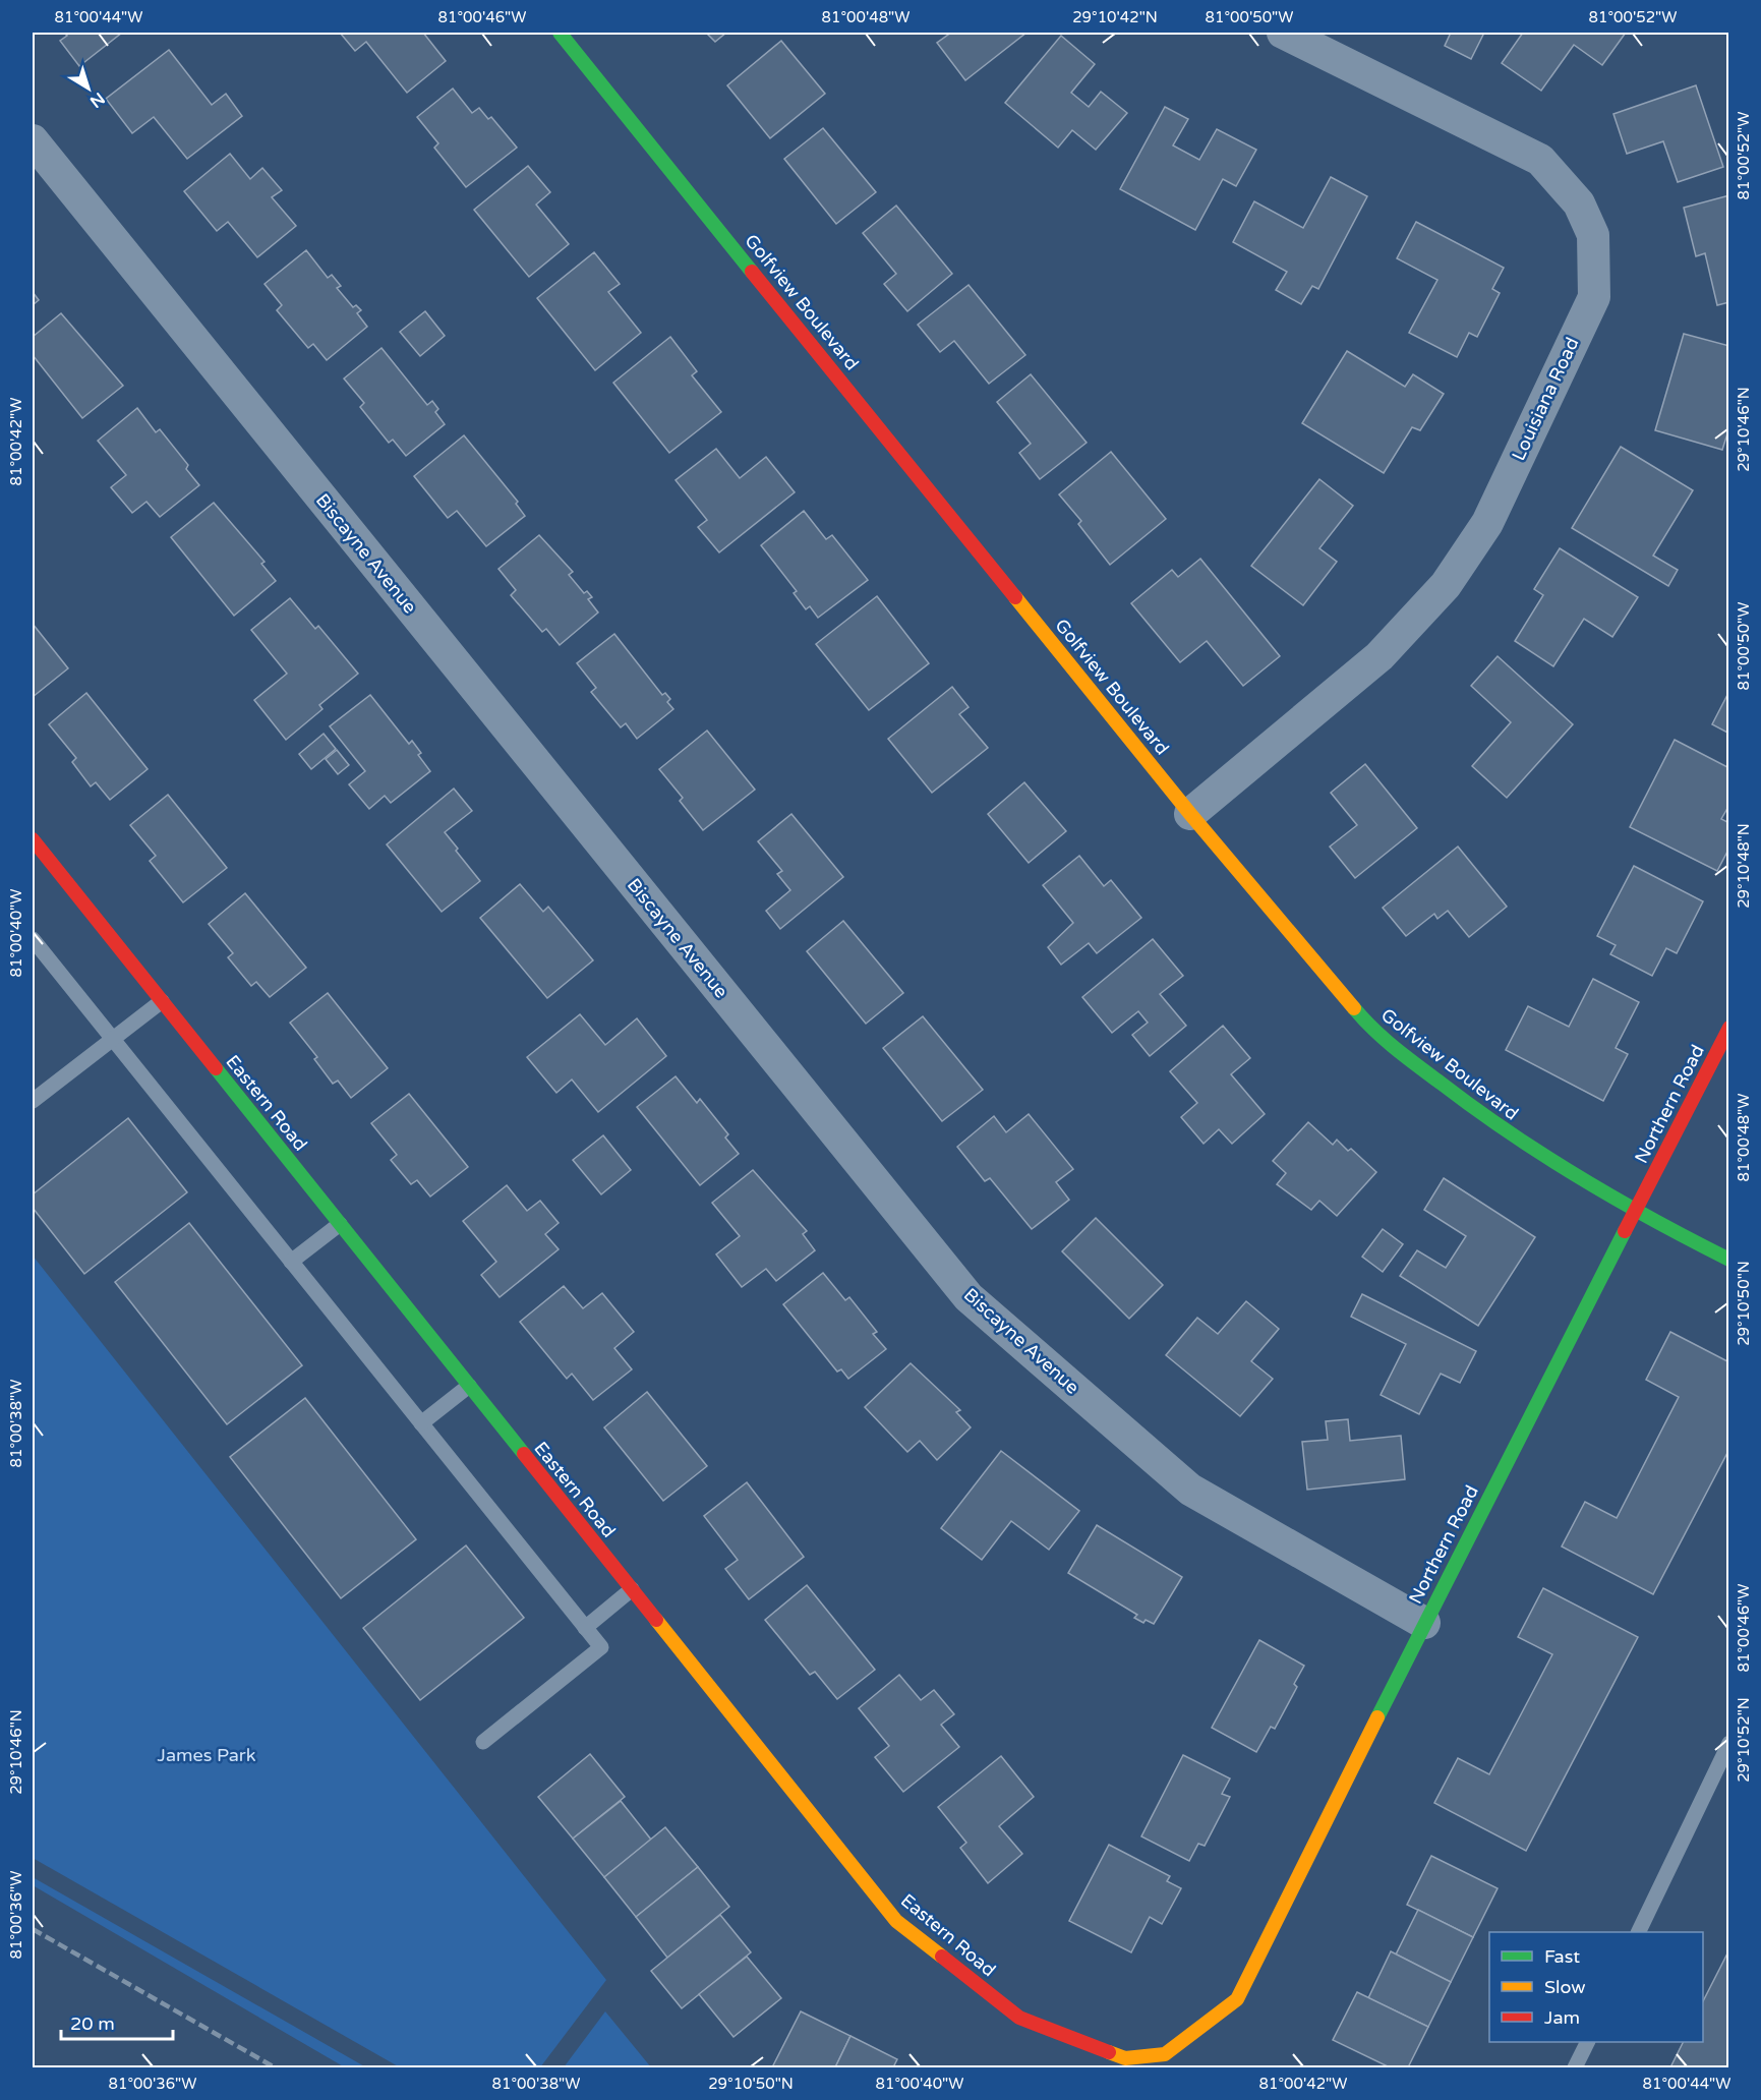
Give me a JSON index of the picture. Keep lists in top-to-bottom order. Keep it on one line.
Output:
{"streets":{"street":["Golfview Boulevard","Louisiana Road","Biscayne Avenue","Eastern Road","Northern Road"]},"crossings":[["Golfview Boulevard","Louisiana Road"],["Golfview Boulevard","Northern Road"],["Biscayne Avenue","Northern Road"],["Eastern Road","Northern Road"]],"parks":["James Park"],"legend":["Fast","Slow","Jam"],"scale_bar":"20 m","north":"bottom right","coordinates":["81°00'44\"W","81°00'46\"W","81°00'48\"W","29°10'42\"N","81°00'50\"W","81°00'52\"W","29°10'46\"N","81°00'42\"W","29°10'48\"N","81°00'40\"W","29°10'50\"N","81°00'38\"W","29°10'52\"N","81°00'36\"W"]}
